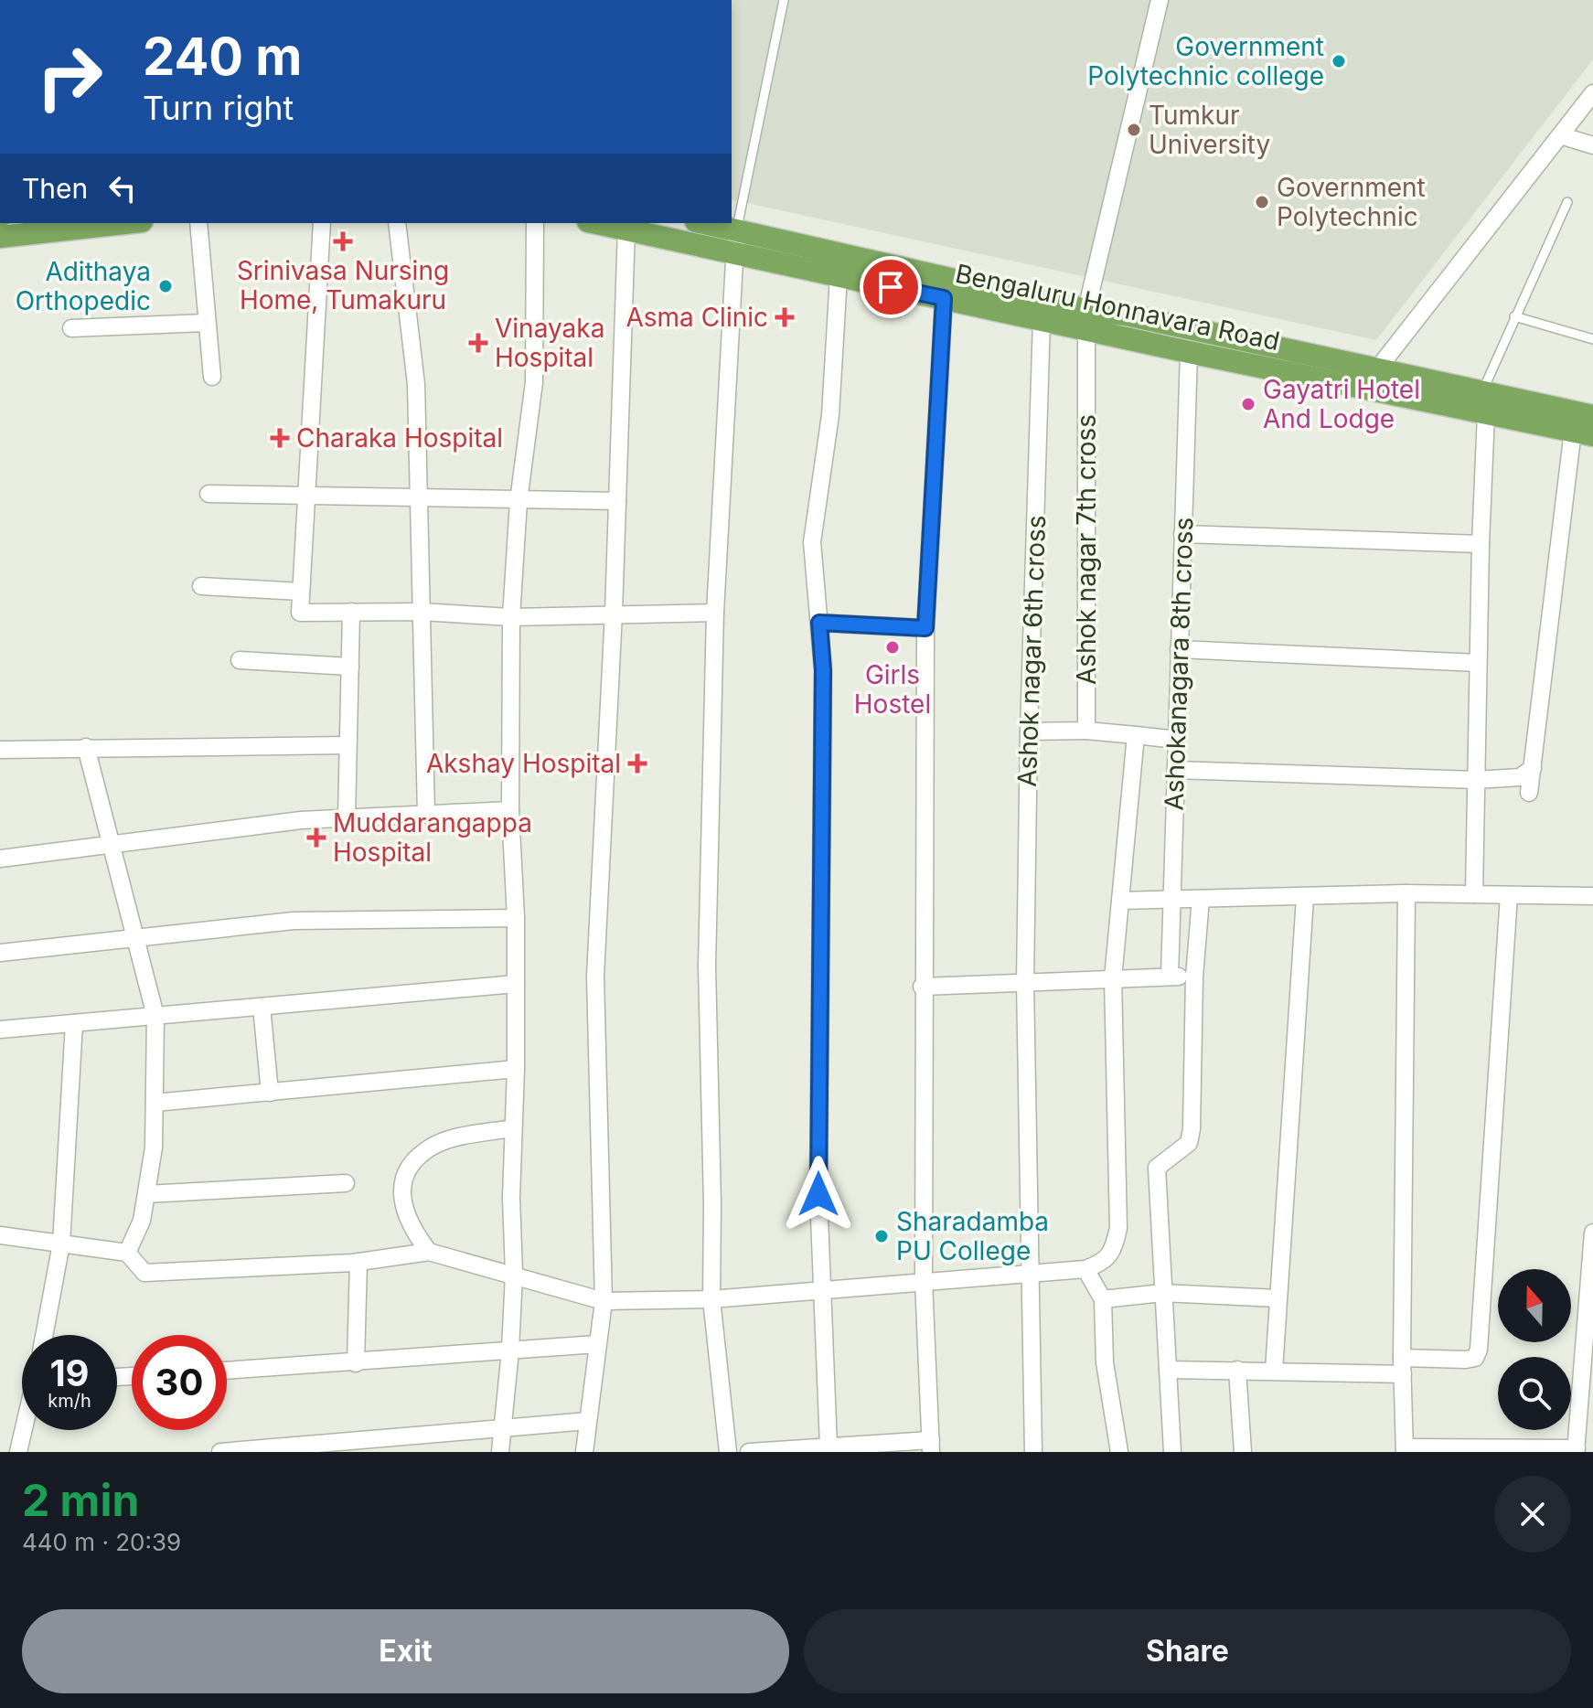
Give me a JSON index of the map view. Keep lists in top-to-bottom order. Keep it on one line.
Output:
{"streets":{"main road":["Bengaluru Honnavara Road"],"street":["Ashok nagar 7th cross","Ashok nagar 6th cross","Ashokanagara 8th cross"]},"crossings":[["Bengaluru Honnavara Road","Ashok nagar 7th cross"],["Bengaluru Honnavara Road","Ashok nagar 6th cross"],["Bengaluru Honnavara Road","Ashokanagara 8th cross"]],"places":{"other":["Government Polytechnic college","Tumkur University","Government Polytechnic","Adithaya Orthopedic","Gayatri Hotel And Lodge","Girls Hostel","Sharadamba PU College"],"health":["Srinivasa Nursing Home, Tumakuru","Asma Clinic","Vinayaka Hospital","Charaka Hospital","Akshay Hospital","Muddarangappa Hospital"]},"north":"top","page":{"turn":["240 m","Turn right"],"then":"Then","speed":"19 km/h","limit":"30","heading":["2 min","440 m · 20:39"],"buttons":["Exit","Share"]}}
